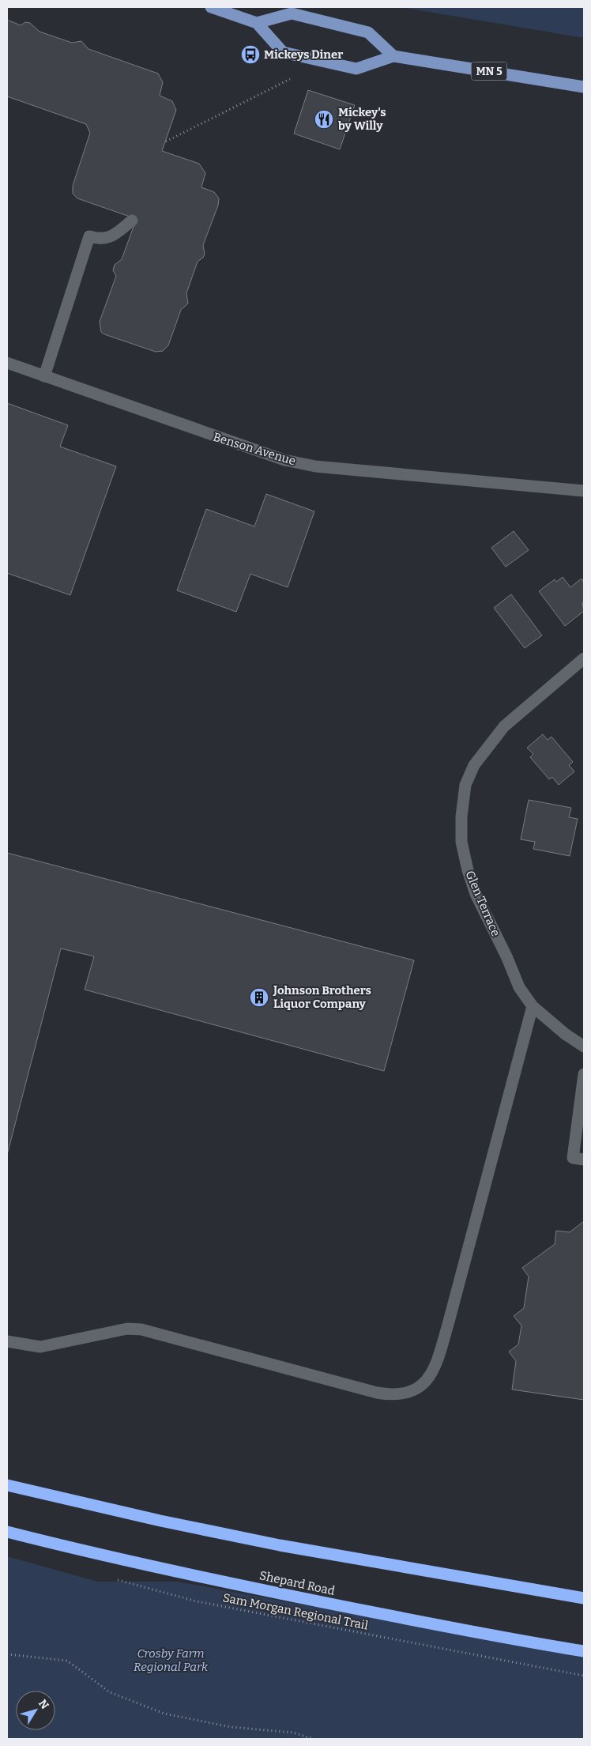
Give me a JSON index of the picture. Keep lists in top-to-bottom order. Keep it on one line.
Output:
{"streets":{"highway":["Shepard Road"],"main road":["MN 5"],"street":["Benson Avenue","Glen Terrace"],"path":["Sam Morgan Regional Trail"]},"parks":["Crosby Farm Regional Park"],"places":{"bus stop":["Mickeys Diner"],"restaurant":["Mickey's by Willy"],"building":["Johnson Brothers Liquor Company"]},"north":"top right"}
